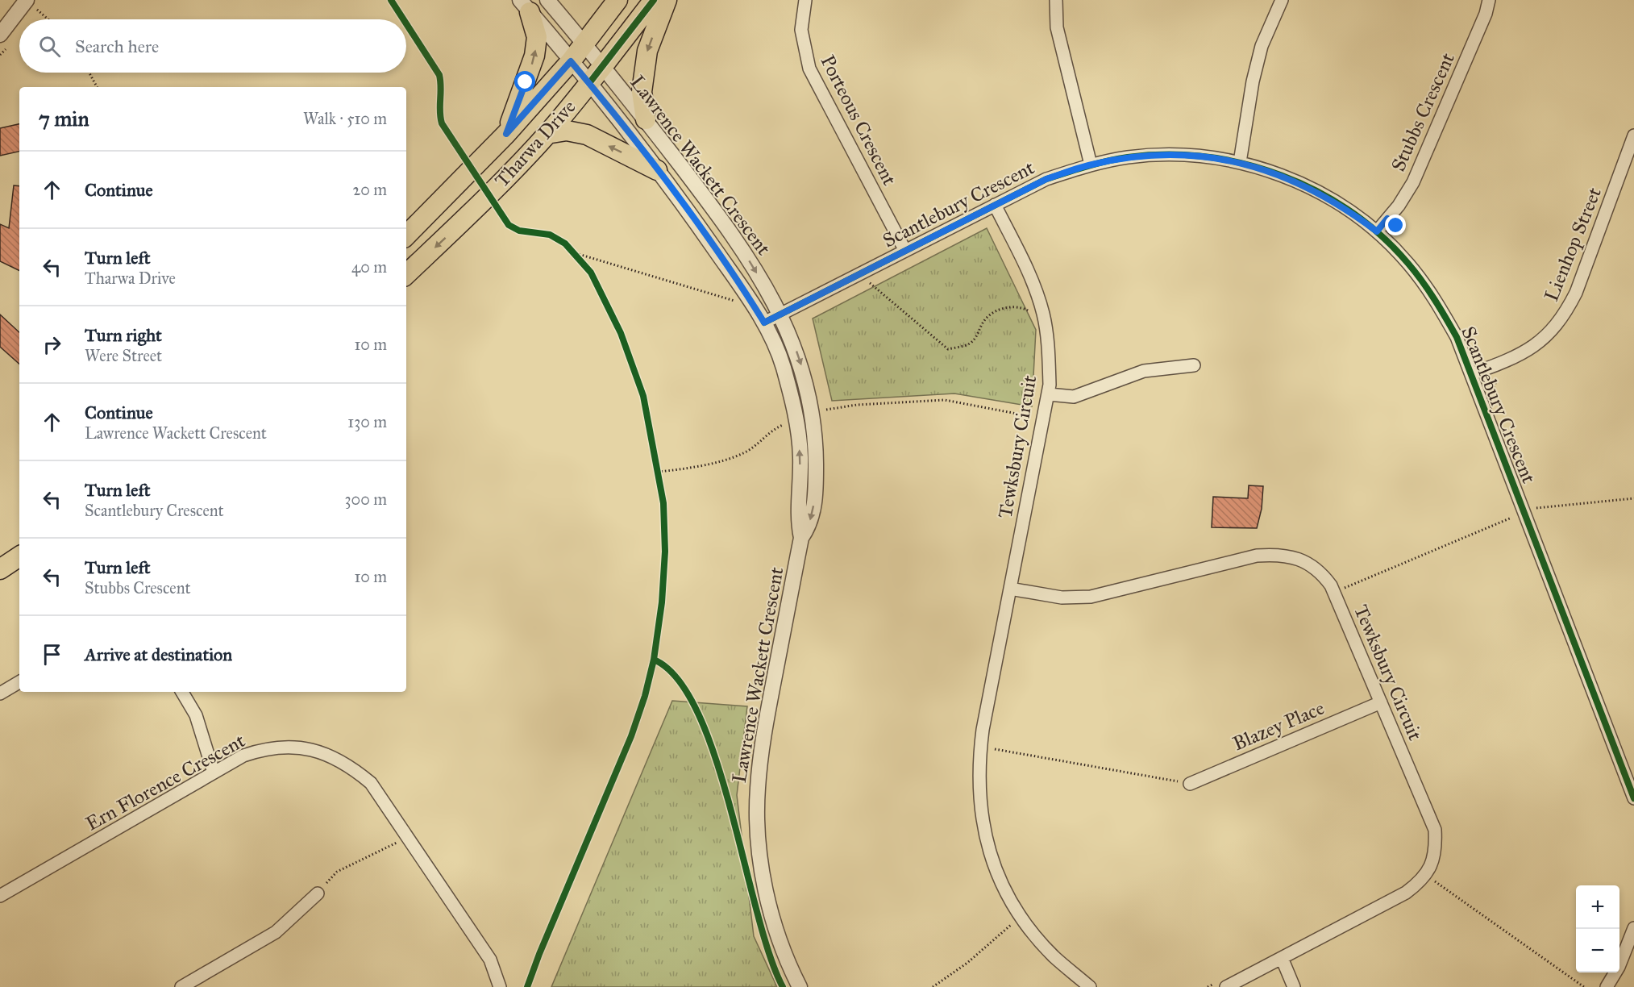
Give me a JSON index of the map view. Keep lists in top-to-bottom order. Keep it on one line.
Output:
{"streets":{"main road":["Tharwa Drive"],"street":["Stubbs Crescent","Porteous Crescent","Lawrence Wackett Crescent","Scantlebury Crescent","Lienhop Street","Tewksbury Circuit","Blazey Place","Ern Florence Crescent"]},"crossings":[["Stubbs Crescent","Scantlebury Crescent"],["Porteous Crescent","Scantlebury Crescent"],["Tharwa Drive","Lawrence Wackett Crescent"],["Lawrence Wackett Crescent","Scantlebury Crescent"],["Scantlebury Crescent","Lienhop Street"],["Scantlebury Crescent","Tewksbury Circuit"],["Tewksbury Circuit","Blazey Place"]],"page":{"search":"Search here","heading":["7 min","Walk · 510 m"],"list":[["Continue","20 m"],["Turn left","Tharwa Drive","40 m"],["Turn right","Were Street","10 m"],["Continue","Lawrence Wackett Crescent","130 m"],["Turn left","Scantlebury Crescent","300 m"],["Turn left","Stubbs Crescent","10 m"],"Arrive at destination"],"map_buttons":["+","−"]}}
